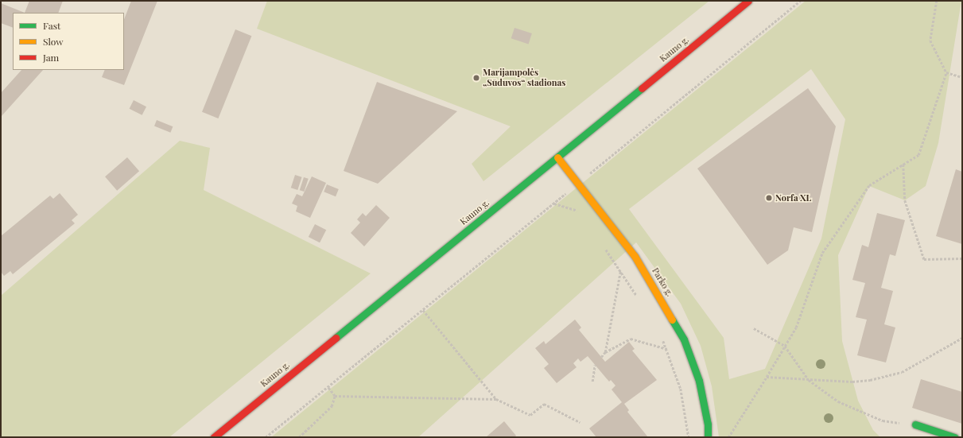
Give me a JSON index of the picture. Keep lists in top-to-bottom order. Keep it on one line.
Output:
{"streets":{"main road":["Kauno g.","Parko g."]},"crossings":[["Kauno g.","Parko g."]],"places":["Marijampolės „Sūduvos“ stadionas","Norfa XL"],"legend":["Fast","Slow","Jam"]}
